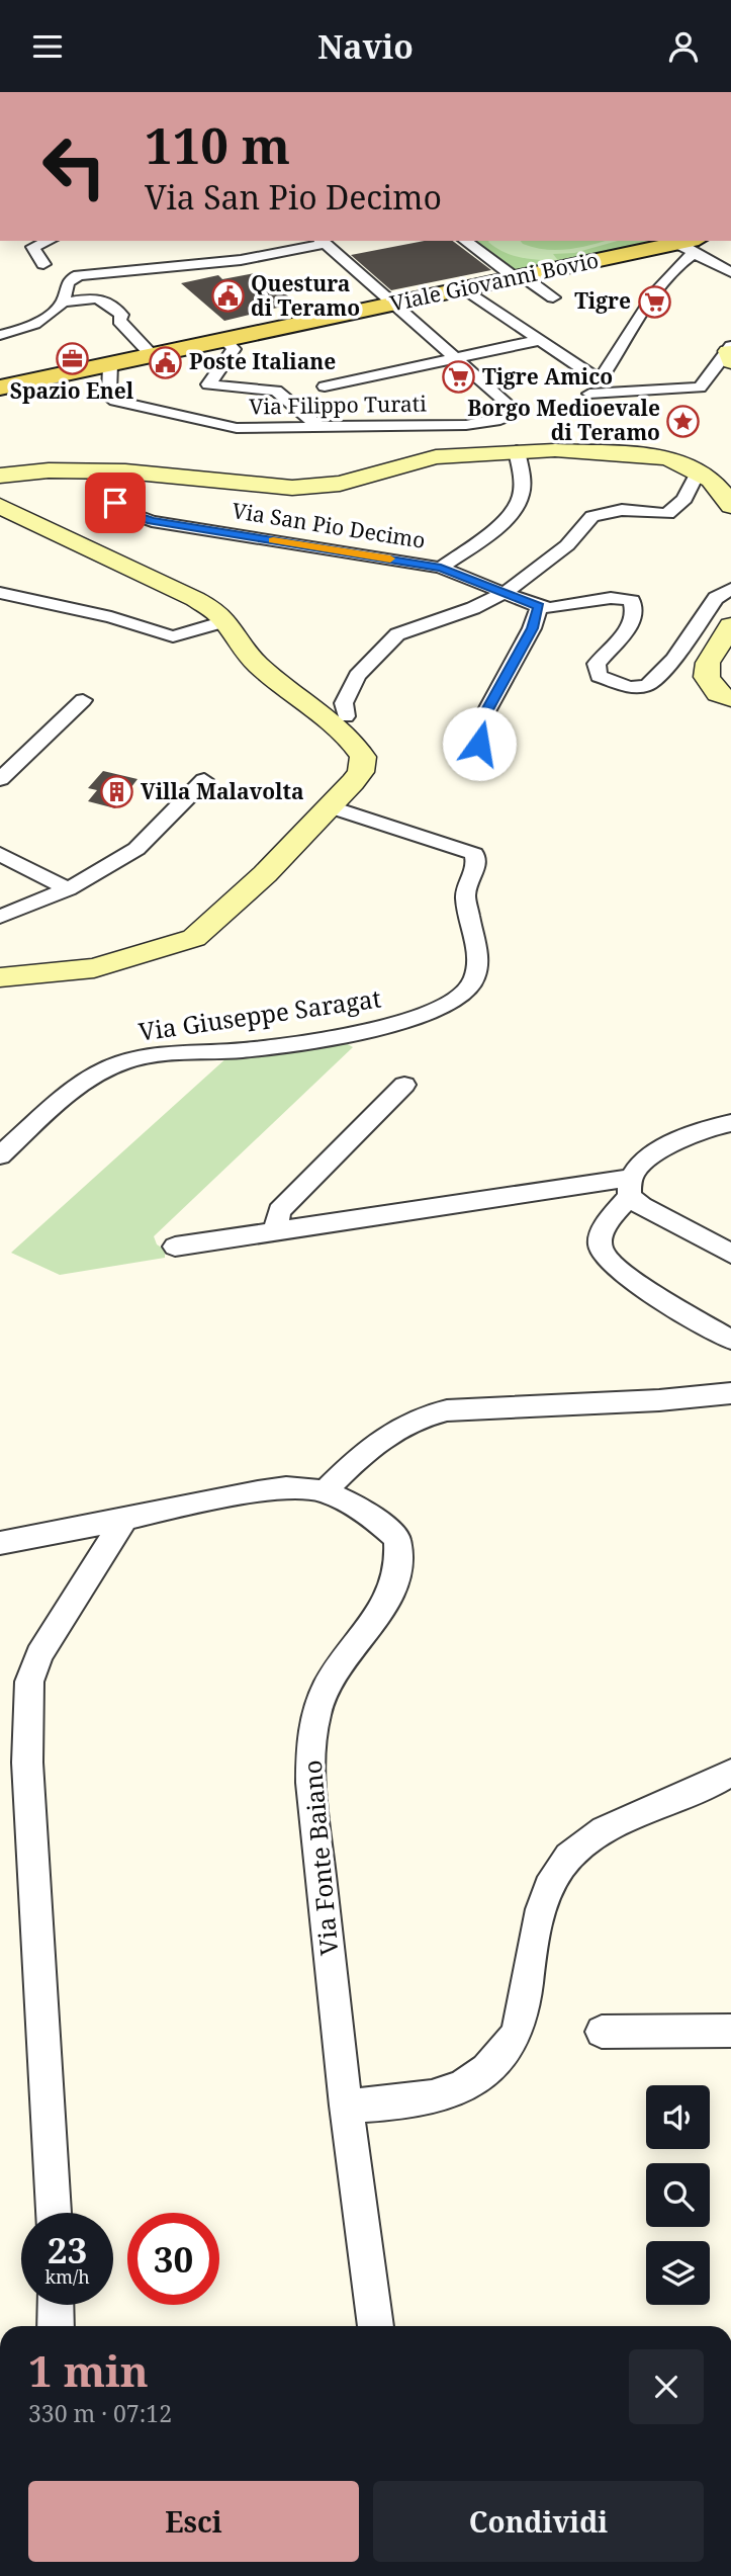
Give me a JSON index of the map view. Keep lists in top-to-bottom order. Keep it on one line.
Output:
{"streets":{"main road":["Viale Giovanni Bovio"],"street":["Via Filippo Turati","Via San Pio Decimo","Via Giuseppe Saragat","Via Fonte Baiano"]},"crossings":[["Viale Giovanni Bovio","Via Filippo Turati"]],"places":{"public building":["Questura di Teramo","Poste Italiane"],"supermarket":["Tigre","Tigre Amico"],"office":["Spazio Enel"],"place":["Borgo Medioevale di Teramo"],"building":["Villa Malavolta"]},"page":{"header":"Navio","turn":["110 m","Via San Pio Decimo"],"speed":"23 km/h","limit":"30","heading":["1 min","330 m · 07:12"],"buttons":["Esci","Condividi"]}}
